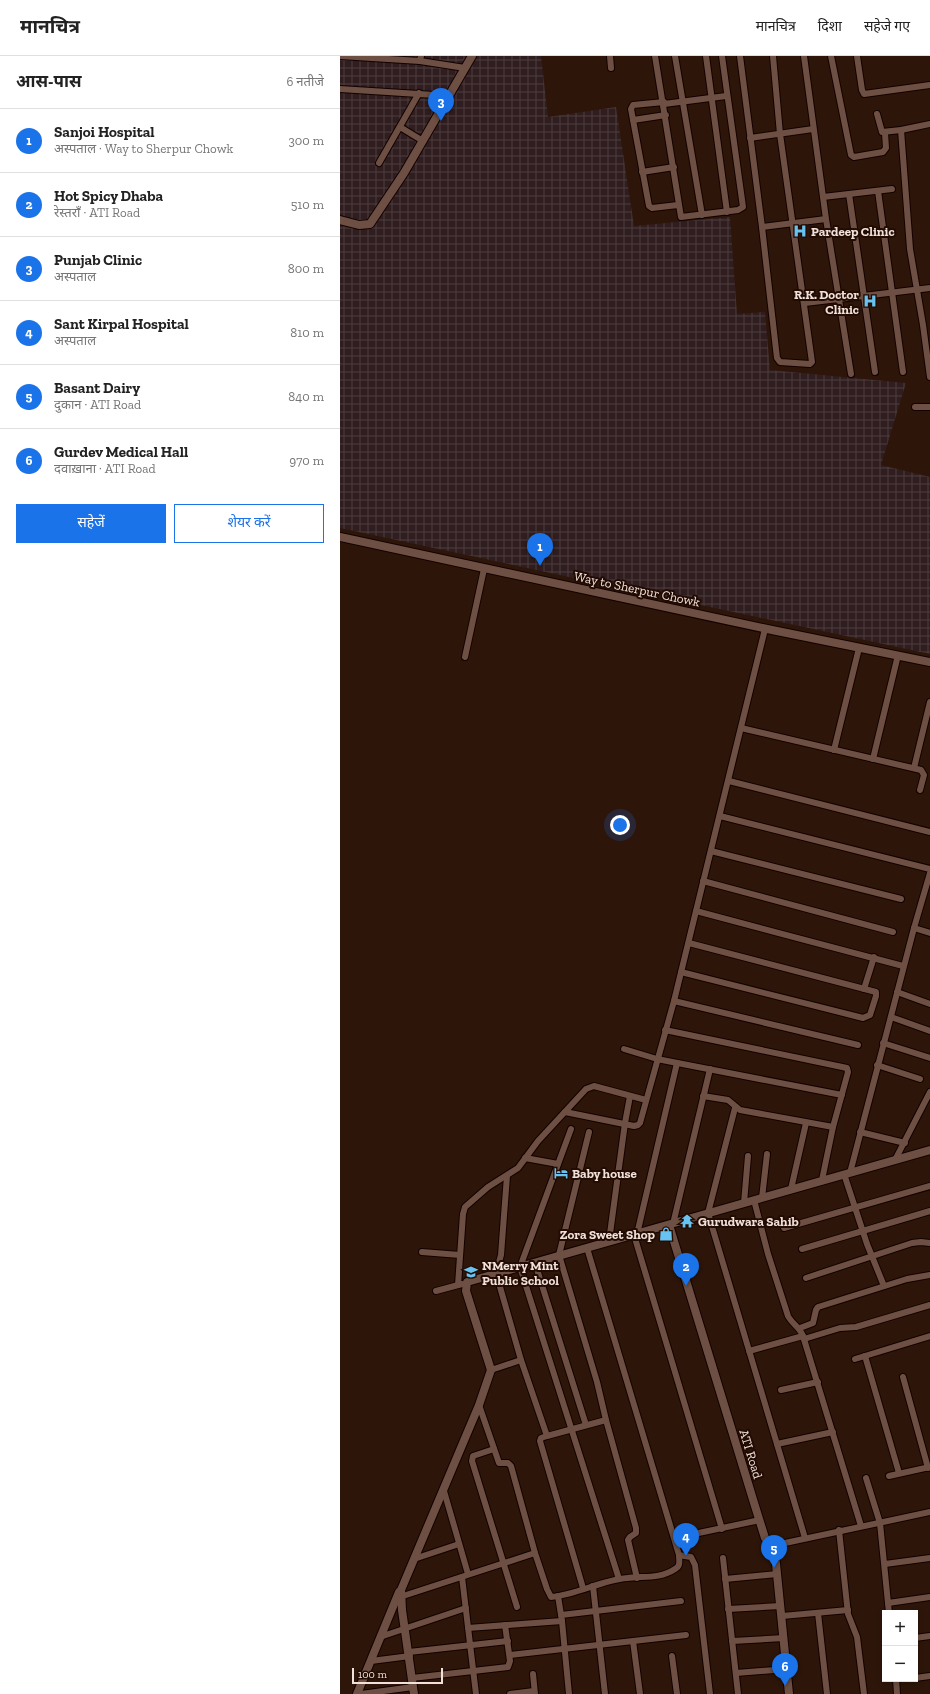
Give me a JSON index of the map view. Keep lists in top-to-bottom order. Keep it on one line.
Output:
{"streets":{"street":["Way to Sherpur Chowk","ATI Road"]},"places":{"hospital":["Pardeep Clinic","R.K. Doctor Clinic"],"hotel":["Baby house"],"temple":["Gurudwara Sahib"],"shop":["Zora Sweet Shop"],"school or university":["NMerry Mint Public School"]},"scale_bar":"100 m","page":{"header":"मानचित्र","nav":["मानचित्र","दिशा","सहेजे गए"],"heading":["आस-पास","6 नतीजे"],"pins":["3","1","2","4","5","6"],"list":[{"mark":"1","name":"Sanjoi Hospital","note":"अस्पताल · Way to Sherpur Chowk","value":"300 m"},{"mark":"2","name":"Hot Spicy Dhaba","note":"रेस्तराँ · ATI Road","value":"510 m"},{"mark":"3","name":"Punjab Clinic","note":"अस्पताल","value":"800 m"},{"mark":"4","name":"Sant Kirpal Hospital","note":"अस्पताल","value":"810 m"},{"mark":"5","name":"Basant Dairy","note":"दुकान · ATI Road","value":"840 m"},{"mark":"6","name":"Gurdev Medical Hall","note":"दवाख़ाना · ATI Road","value":"970 m"}],"buttons":["सहेजें","शेयर करें"],"map_buttons":["+","−"],"scale":"100 m"}}
